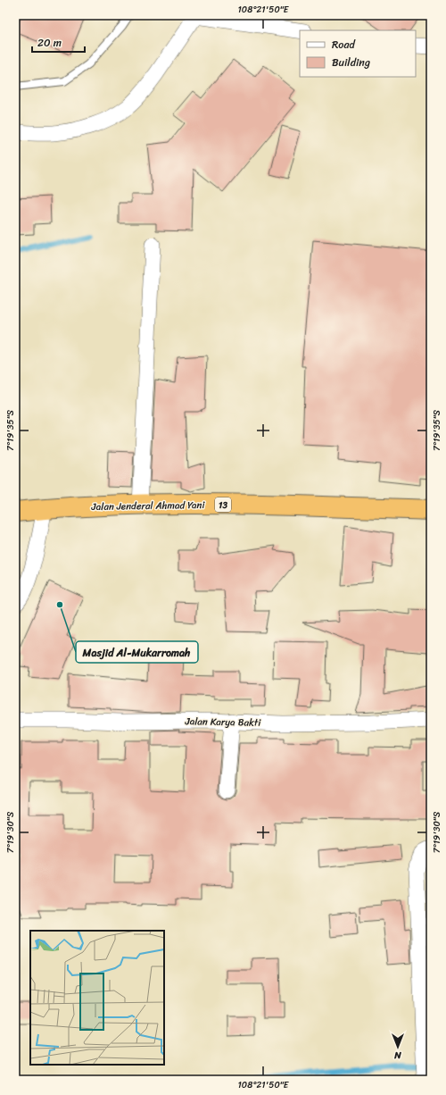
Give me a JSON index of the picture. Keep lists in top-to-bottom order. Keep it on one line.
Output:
{"streets":{"highway":["13","Jalan Jenderal Ahmad Yani"],"street":["Jalan Karya Bakti"]},"places":["Masjid Al-Mukarromah"],"legend":["Road","Building"],"scale_bar":"20 m","north":"bottom","coordinates":["108°21'50\"E","7°19'35\"S","7°19'30\"S"]}
